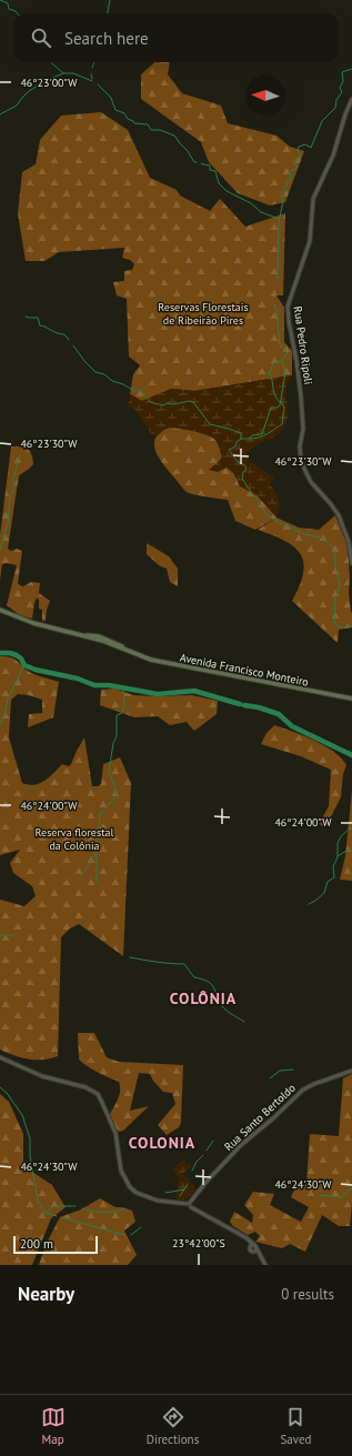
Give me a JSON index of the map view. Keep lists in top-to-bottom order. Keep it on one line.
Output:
{"streets":{"main road":["Avenida Francisco Monteiro"],"street":["Rua Pedro Ripoli","Rua Santo Bertoldo"]},"districts":["COLÔNIA","COLONIA"],"parks":["Reservas Florestais de Ribeirão Pires","Reserva florestal da Colônia"],"scale_bar":"200 m","north":"left","page":{"search":"Search here","scale":"200 m","heading":["Nearby","0 results"],"nav":["Map","Directions","Saved"]},"coordinates":["46°23'00\"W","46°23'30\"W","46°24'00\"W","46°24'30\"W","23°42'00\"S"]}
